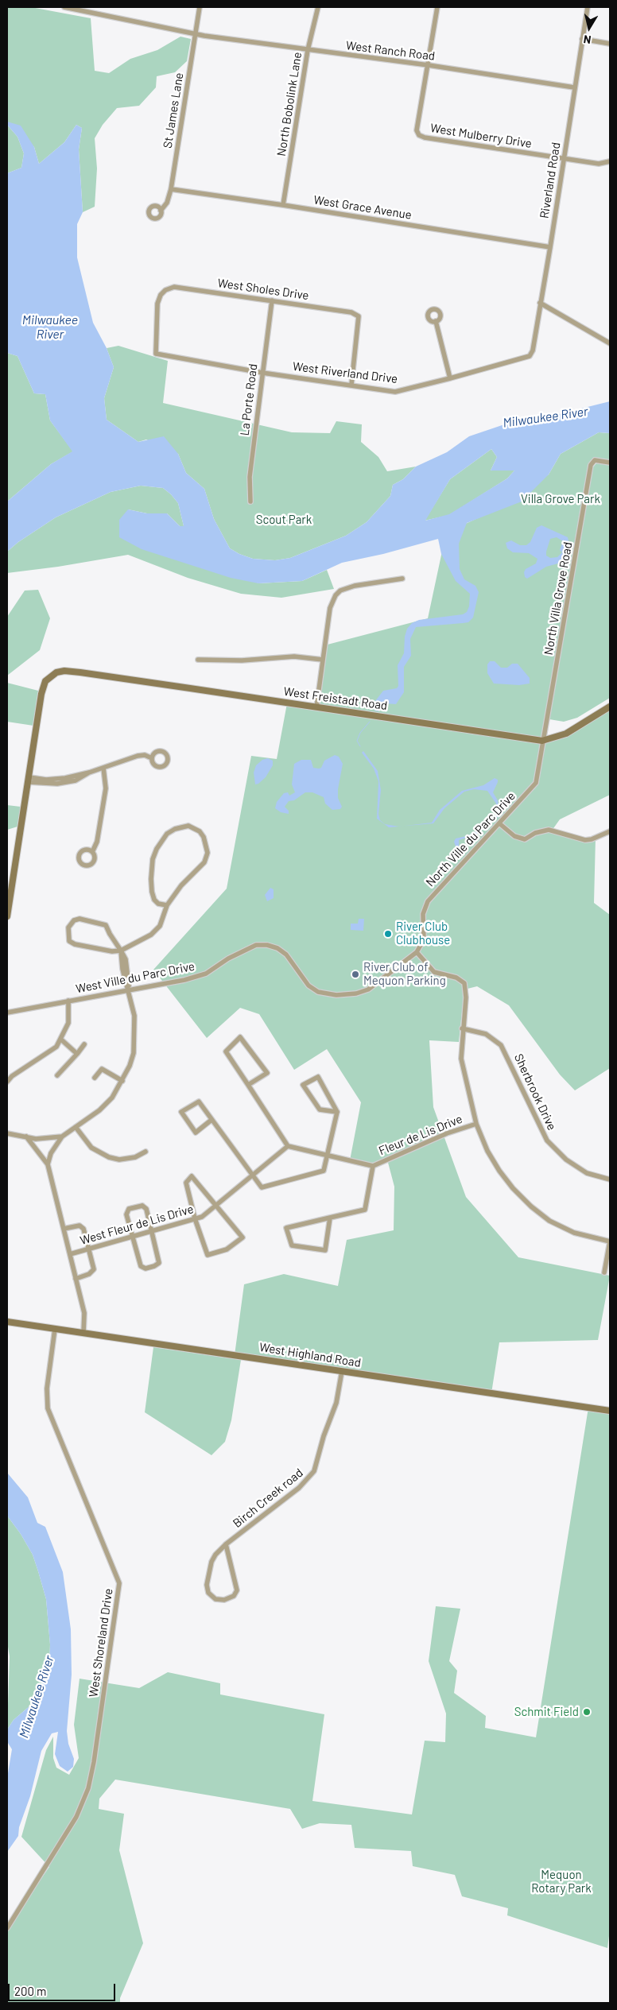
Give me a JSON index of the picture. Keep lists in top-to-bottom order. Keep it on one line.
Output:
{"streets":{"street":["West Ranch Road","North Bobolink Lane","St James Lane","West Mulberry Drive","Riverland Road","West Grace Avenue","West Sholes Drive","West Riverland Drive","La Porte Road","North Villa Grove Road","West Freistadt Road","North Ville du Parc Drive","West Ville du Parc Drive","Sherbrook Drive","Fleur de Lis Drive","West Fleur de Lis Drive","West Highland Road","Birch Creek road","West Shoreland Drive"]},"crossings":[["West Ranch Road","North Bobolink Lane"],["West Ranch Road","St James Lane"],["West Ranch Road","West Mulberry Drive"],["West Ranch Road","Riverland Road"],["North Bobolink Lane","West Grace Avenue"],["St James Lane","West Grace Avenue"],["West Mulberry Drive","Riverland Road"],["Riverland Road","West Grace Avenue"],["Riverland Road","West Riverland Drive"],["West Sholes Drive","West Riverland Drive"],["West Sholes Drive","La Porte Road"],["West Riverland Drive","La Porte Road"],["North Villa Grove Road","West Freistadt Road"],["North Villa Grove Road","North Ville du Parc Drive"],["West Freistadt Road","North Ville du Parc Drive"],["North Ville du Parc Drive","West Ville du Parc Drive"],["West Highland Road","Birch Creek road"],["West Highland Road","West Shoreland Drive"]],"water":["Milwaukee River"],"parks":["Villa Grove Park","Scout Park","Mequon Rotary Park"],"places":["River Club Clubhouse","River Club of Mequon Parking","Schmit Field"],"scale_bar":"200 m","north":"bottom"}
